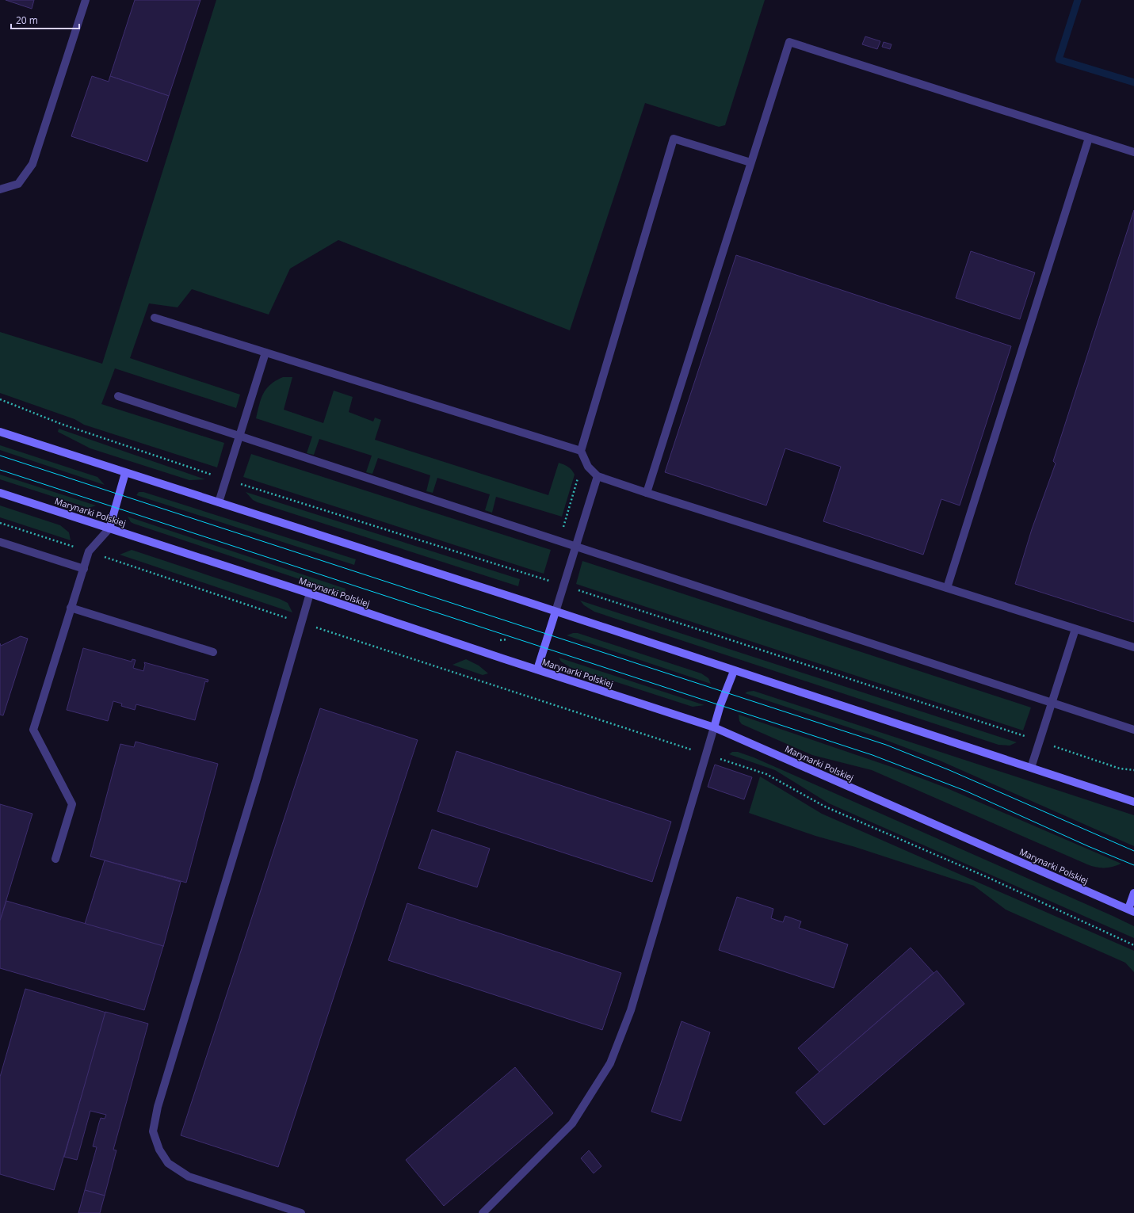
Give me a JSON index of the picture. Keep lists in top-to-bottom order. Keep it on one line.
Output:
{"streets":{"main road":["Marynarki Polskiej"]},"scale_bar":"20 m"}
